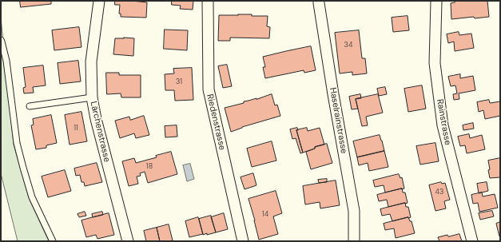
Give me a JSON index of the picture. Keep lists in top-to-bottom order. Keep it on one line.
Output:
{"streets":{"street":["Haselrainstrasse","Riedenstrasse","Rainstrasse","Lärchenstrasse"]},"house_numbers":["34","31","11","18","43","14"]}
